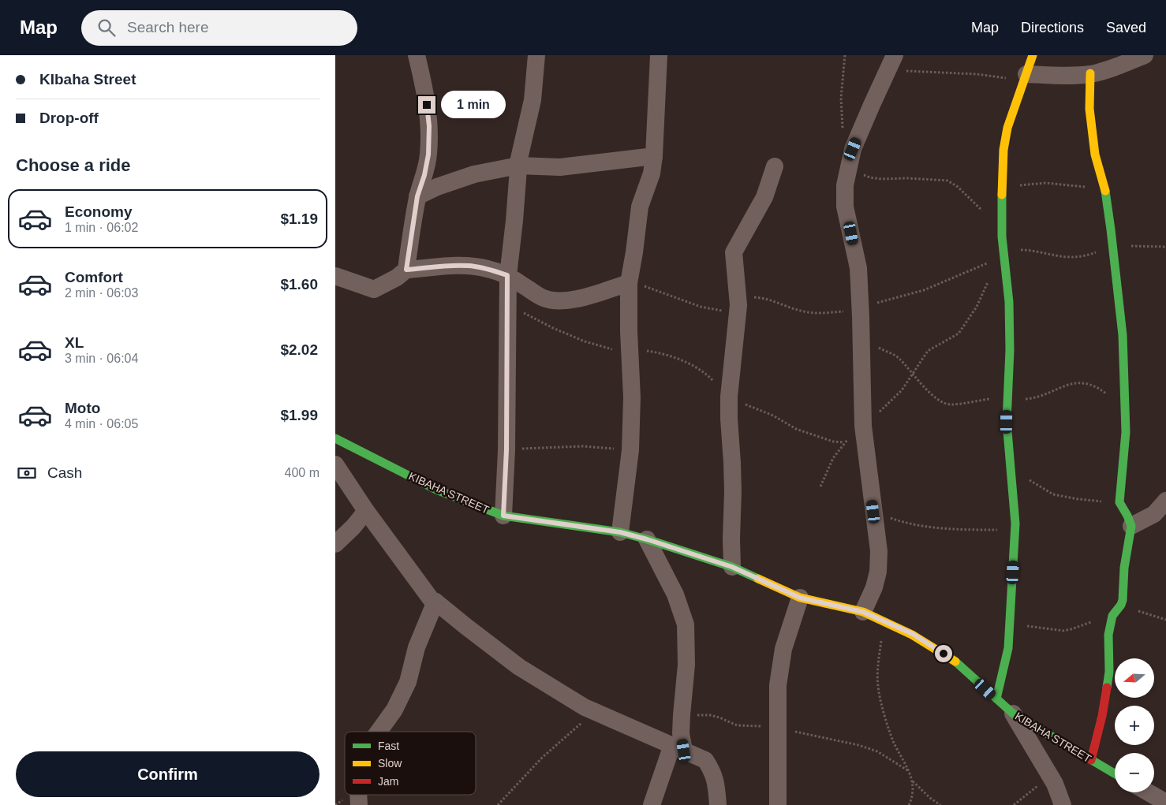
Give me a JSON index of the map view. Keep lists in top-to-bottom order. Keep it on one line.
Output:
{"streets":{"street":["KIBAHA STREET"]},"legend":["Fast","Slow","Jam"],"north":"left","page":{"header":"Map","search":"Search here","nav":["Map","Directions","Saved"],"banner":["KIbaha Street","Drop-off"],"bubble":"1 min","heading":"Choose a ride","list":[{"name":"Economy","note":"1 min · 06:02","value":"$1.19"},{"name":"Comfort","note":"2 min · 06:03","value":"$1.60"},{"name":"XL","note":"3 min · 06:04","value":"$2.02"},{"name":"Moto","note":"4 min · 06:05","value":"$1.99"}],"pay":["Cash","400 m"],"map_buttons":["+","−"],"buttons":"Confirm"}}
